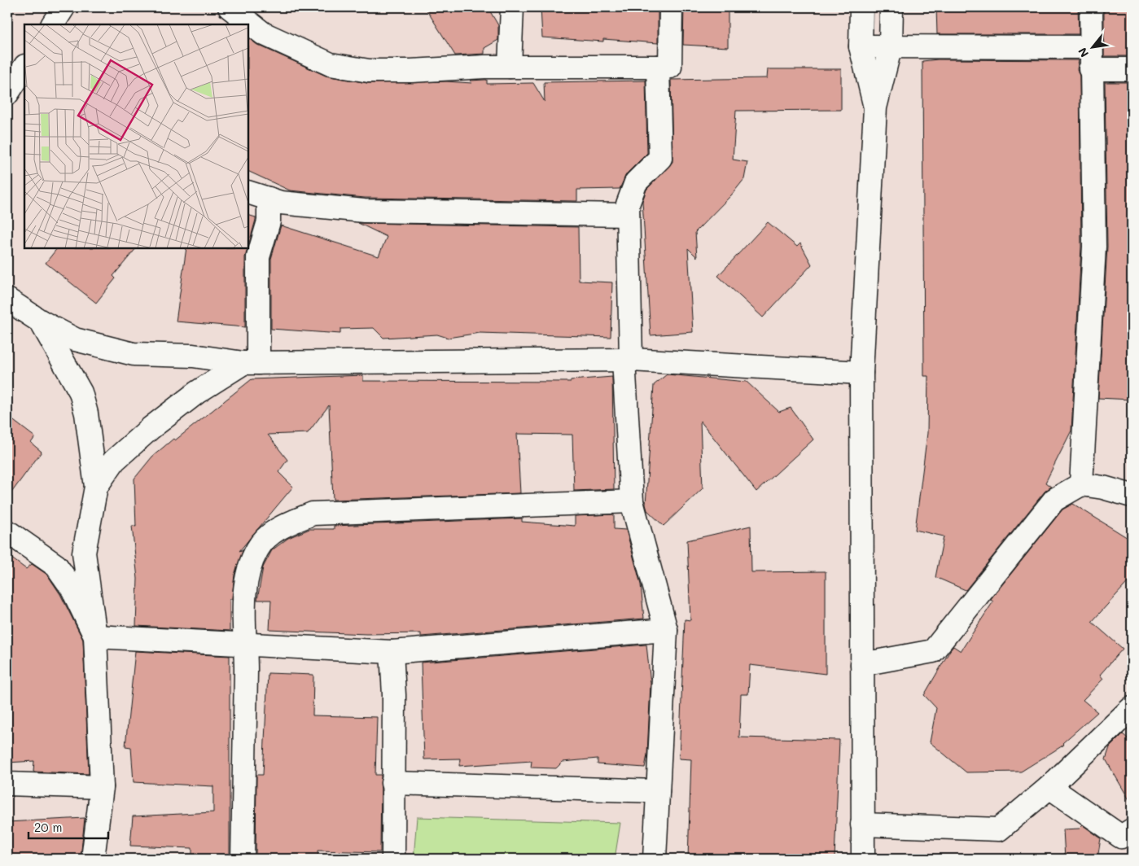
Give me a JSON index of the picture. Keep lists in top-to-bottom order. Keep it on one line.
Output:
{"scale_bar":"20 m","north":"bottom left"}
